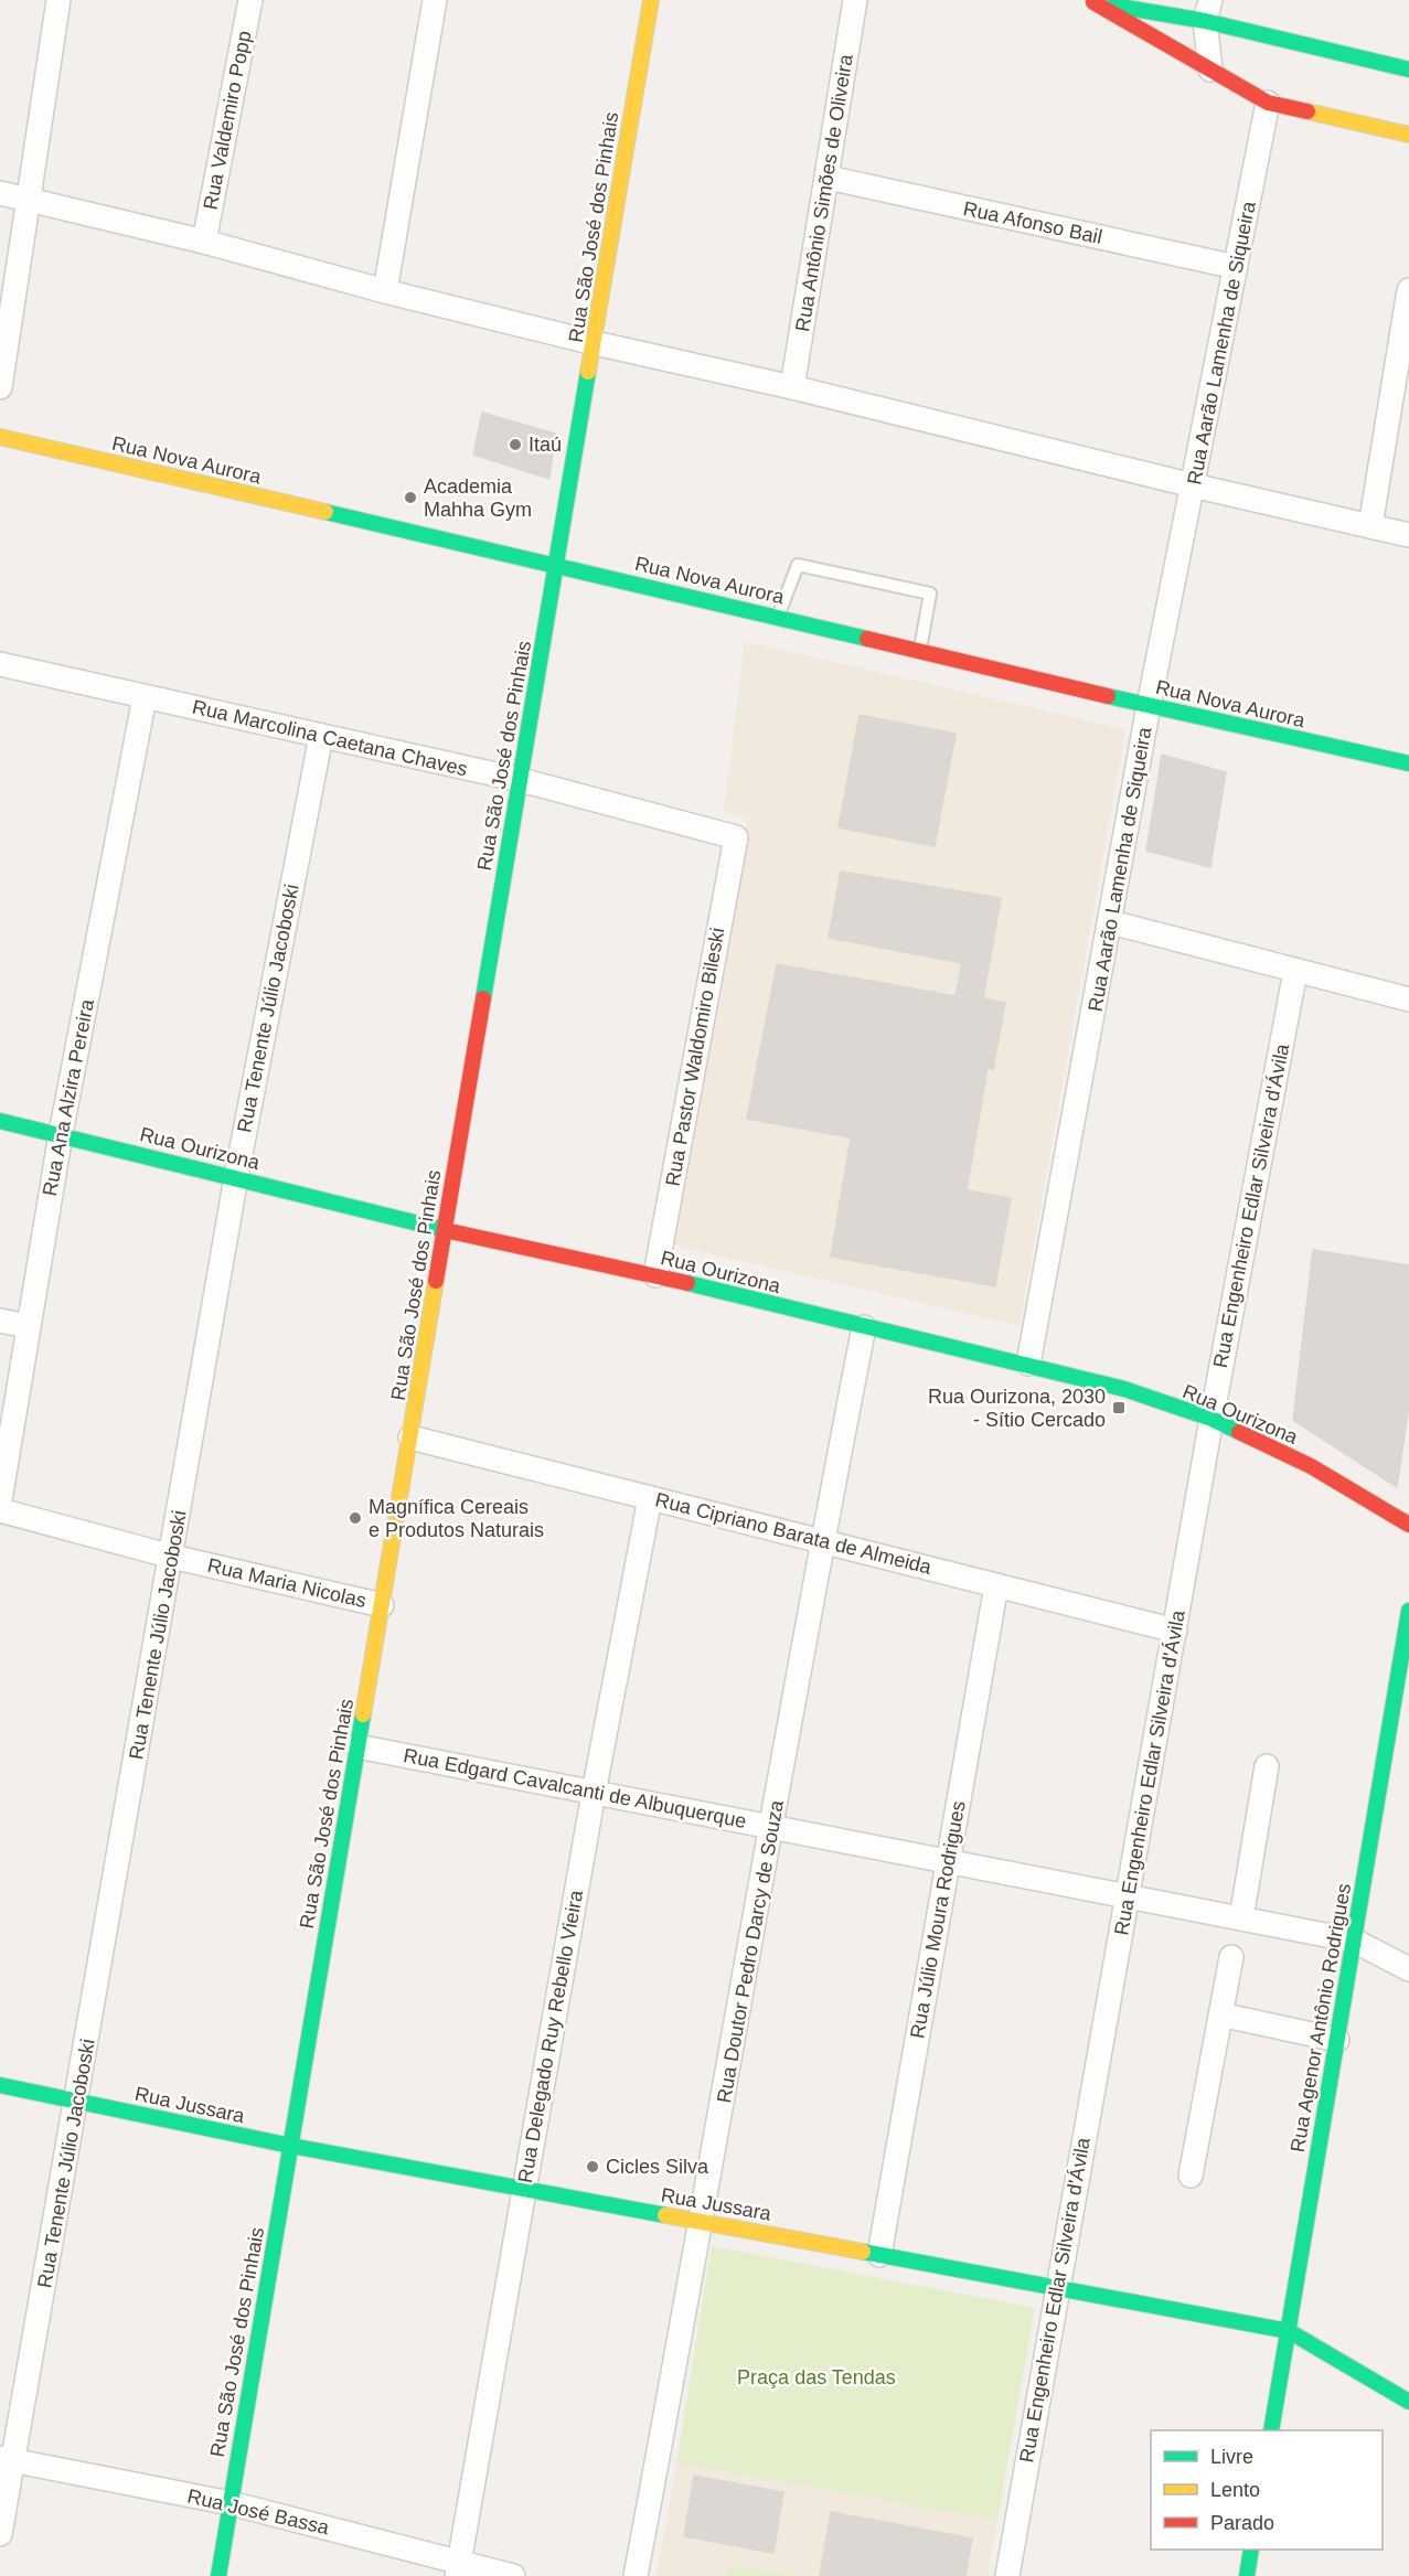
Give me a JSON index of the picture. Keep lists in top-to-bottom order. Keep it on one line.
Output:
{"streets":{"street":["Rua Valdemiro Popp","Rua Antônio Simões de Oliveira","Rua Afonso Bail","Rua São José dos Pinhais","Rua Aarão Lamenha de Siqueira","Rua Nova Aurora","Rua Marcolina Caetana Chaves","Rua Tenente Júlio Jacoboski","Rua Pastor Waldomiro Bileski","Rua Ana Alzira Pereira","Rua Ourizona","Rua Engenheiro Edlar Silveira d'Ávila","Rua Cipriano Barata de Almeida","Rua Maria Nicolas","Rua Edgard Cavalcanti de Albuquerque","Rua Júlio Moura Rodrigues","Rua Doutor Pedro Darcy de Souza","Rua Agenor Antônio Rodrigues","Rua Delegado Ruy Rebello Vieira","Rua Jussara","Rua José Bassa"]},"crossings":[["Rua Antônio Simões de Oliveira","Rua Afonso Bail"],["Rua Afonso Bail","Rua Aarão Lamenha de Siqueira"],["Rua São José dos Pinhais","Rua Nova Aurora"],["Rua São José dos Pinhais","Rua Marcolina Caetana Chaves"],["Rua São José dos Pinhais","Rua Ourizona"],["Rua São José dos Pinhais","Rua Cipriano Barata de Almeida"],["Rua São José dos Pinhais","Rua Maria Nicolas"],["Rua São José dos Pinhais","Rua Edgard Cavalcanti de Albuquerque"],["Rua São José dos Pinhais","Rua Jussara"],["Rua São José dos Pinhais","Rua José Bassa"],["Rua Aarão Lamenha de Siqueira","Rua Nova Aurora"],["Rua Aarão Lamenha de Siqueira","Rua Ourizona"],["Rua Marcolina Caetana Chaves","Rua Tenente Júlio Jacoboski"],["Rua Marcolina Caetana Chaves","Rua Pastor Waldomiro Bileski"],["Rua Marcolina Caetana Chaves","Rua Ana Alzira Pereira"],["Rua Tenente Júlio Jacoboski","Rua Ourizona"],["Rua Tenente Júlio Jacoboski","Rua Maria Nicolas"],["Rua Tenente Júlio Jacoboski","Rua Jussara"],["Rua Tenente Júlio Jacoboski","Rua José Bassa"],["Rua Pastor Waldomiro Bileski","Rua Ourizona"],["Rua Ana Alzira Pereira","Rua Ourizona"],["Rua Ourizona","Rua Engenheiro Edlar Silveira d'Ávila"],["Rua Ourizona","Rua Doutor Pedro Darcy de Souza"],["Rua Engenheiro Edlar Silveira d'Ávila","Rua Cipriano Barata de Almeida"],["Rua Engenheiro Edlar Silveira d'Ávila","Rua Edgard Cavalcanti de Albuquerque"],["Rua Engenheiro Edlar Silveira d'Ávila","Rua Jussara"],["Rua Cipriano Barata de Almeida","Rua Júlio Moura Rodrigues"],["Rua Cipriano Barata de Almeida","Rua Doutor Pedro Darcy de Souza"],["Rua Cipriano Barata de Almeida","Rua Delegado Ruy Rebello Vieira"],["Rua Edgard Cavalcanti de Albuquerque","Rua Júlio Moura Rodrigues"],["Rua Edgard Cavalcanti de Albuquerque","Rua Doutor Pedro Darcy de Souza"],["Rua Edgard Cavalcanti de Albuquerque","Rua Agenor Antônio Rodrigues"],["Rua Edgard Cavalcanti de Albuquerque","Rua Delegado Ruy Rebello Vieira"],["Rua Júlio Moura Rodrigues","Rua Jussara"],["Rua Doutor Pedro Darcy de Souza","Rua Jussara"],["Rua Agenor Antônio Rodrigues","Rua Jussara"],["Rua Delegado Ruy Rebello Vieira","Rua Jussara"],["Rua Delegado Ruy Rebello Vieira","Rua José Bassa"]],"parks":["Praça das Tendas"],"places":{"other":["Itaú","Academia Mahha Gym","Magnífica Cereais e Produtos Naturais","Cicles Silva"],"transit":["Rua Ourizona, 2030 - Sítio Cercado"]},"legend":["Livre","Lento","Parado"]}
